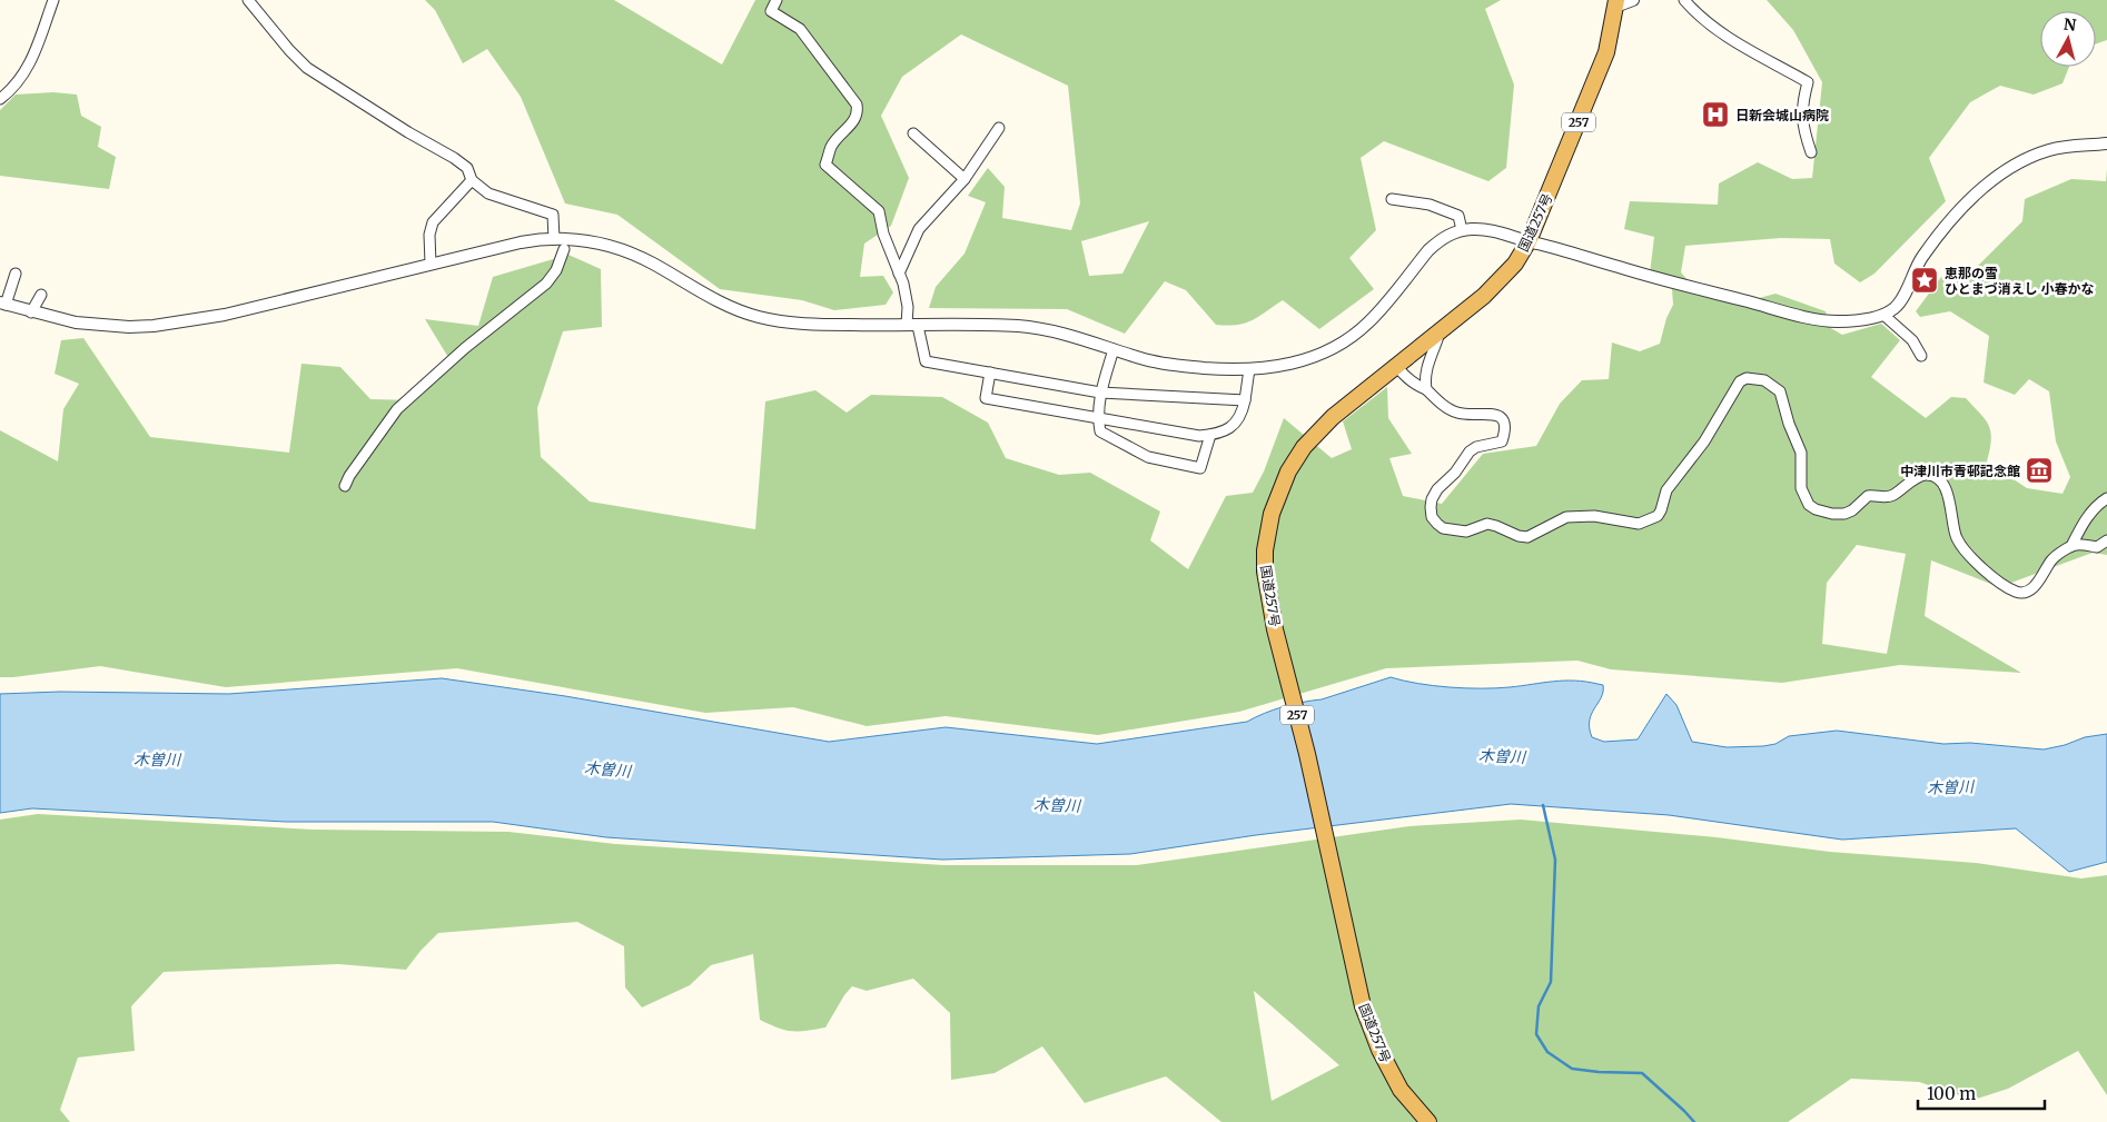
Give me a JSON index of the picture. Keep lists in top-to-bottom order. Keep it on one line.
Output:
{"streets":{"highway":["257","国道257号"]},"water":["木曽川"],"places":{"hospital":["日新会城山病院"],"place":["恵那の雪 ひとまづ消えし 小春かな"],"museum":["中津川市青邨記念館"]},"scale_bar":"100 m","north":"top"}
